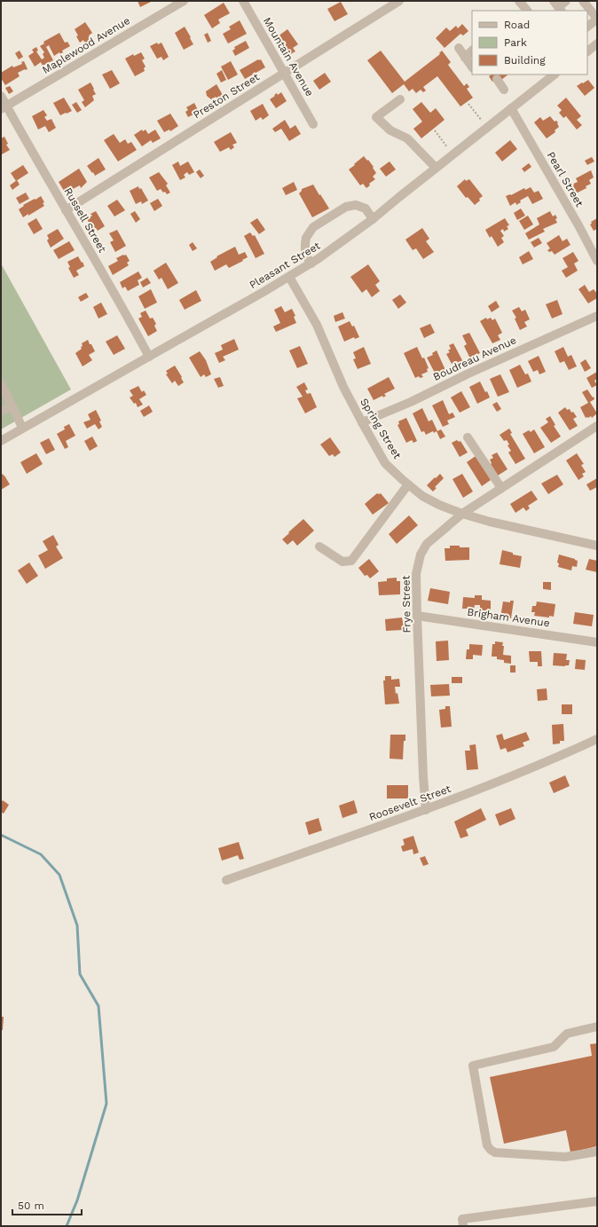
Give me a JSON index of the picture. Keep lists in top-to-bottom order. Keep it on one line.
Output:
{"streets":{"street":["Maplewood Avenue","Mountain Avenue","Preston Street","Pearl Street","Russell Street","Pleasant Street","Boudreau Avenue","Spring Street","Frye Street","Brigham Avenue","Roosevelt Street"]},"crossings":[["Maplewood Avenue","Russell Street"],["Mountain Avenue","Preston Street"],["Preston Street","Russell Street"],["Pearl Street","Pleasant Street"],["Russell Street","Pleasant Street"],["Pleasant Street","Spring Street"],["Boudreau Avenue","Spring Street"],["Spring Street","Frye Street"],["Frye Street","Brigham Avenue"],["Frye Street","Roosevelt Street"]],"legend":["Road","Park","Building"],"scale_bar":"50 m"}
